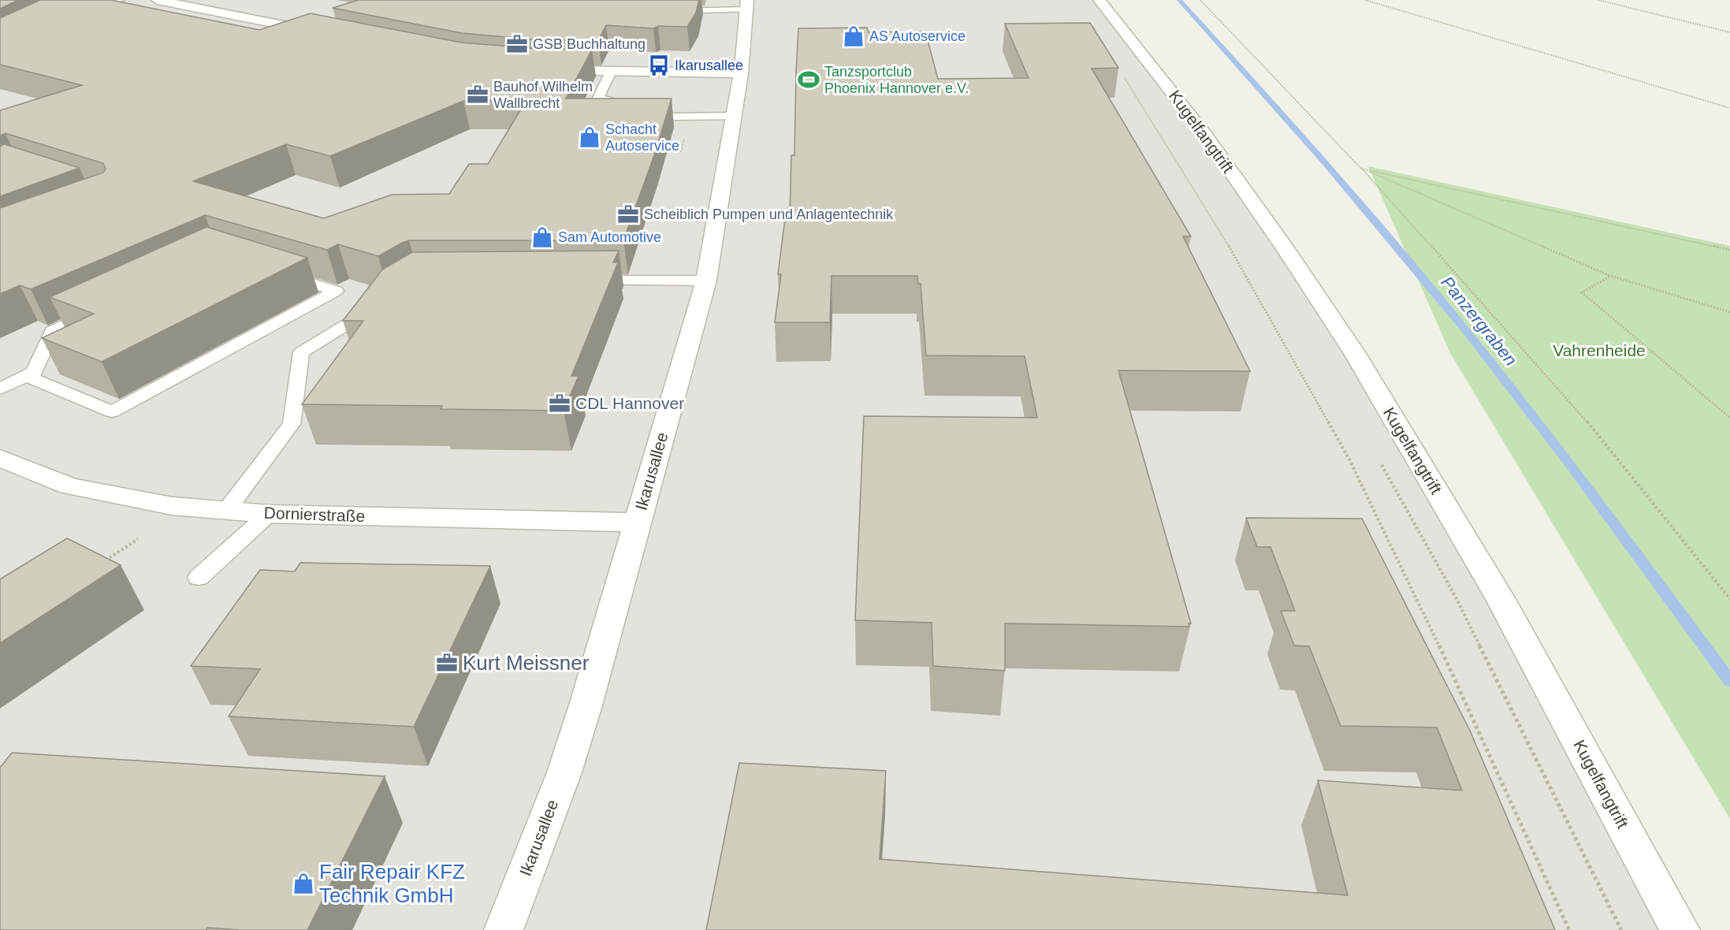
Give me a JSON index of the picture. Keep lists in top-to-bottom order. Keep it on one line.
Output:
{"streets":{"street":["Kugelfangtrift","Ikarusallee","Dornierstraße"]},"crossings":[["Ikarusallee","Dornierstraße"]],"water":["Panzergraben"],"parks":["Vahrenheide"],"places":{"shop":["AS Autoservice","Schacht Autoservice","Sam Automotive","Fair Repair KFZ Technik GmbH"],"office":["GSB Buchhaltung","Bauhof Wilhelm Wallbrecht","Scheiblich Pumpen und Anlagentechnik","CDL Hannover","Kurt Meissner"],"bus stop":["Ikarusallee"],"sports":["Tanzsportclub Phoenix Hannover e.V."]}}
